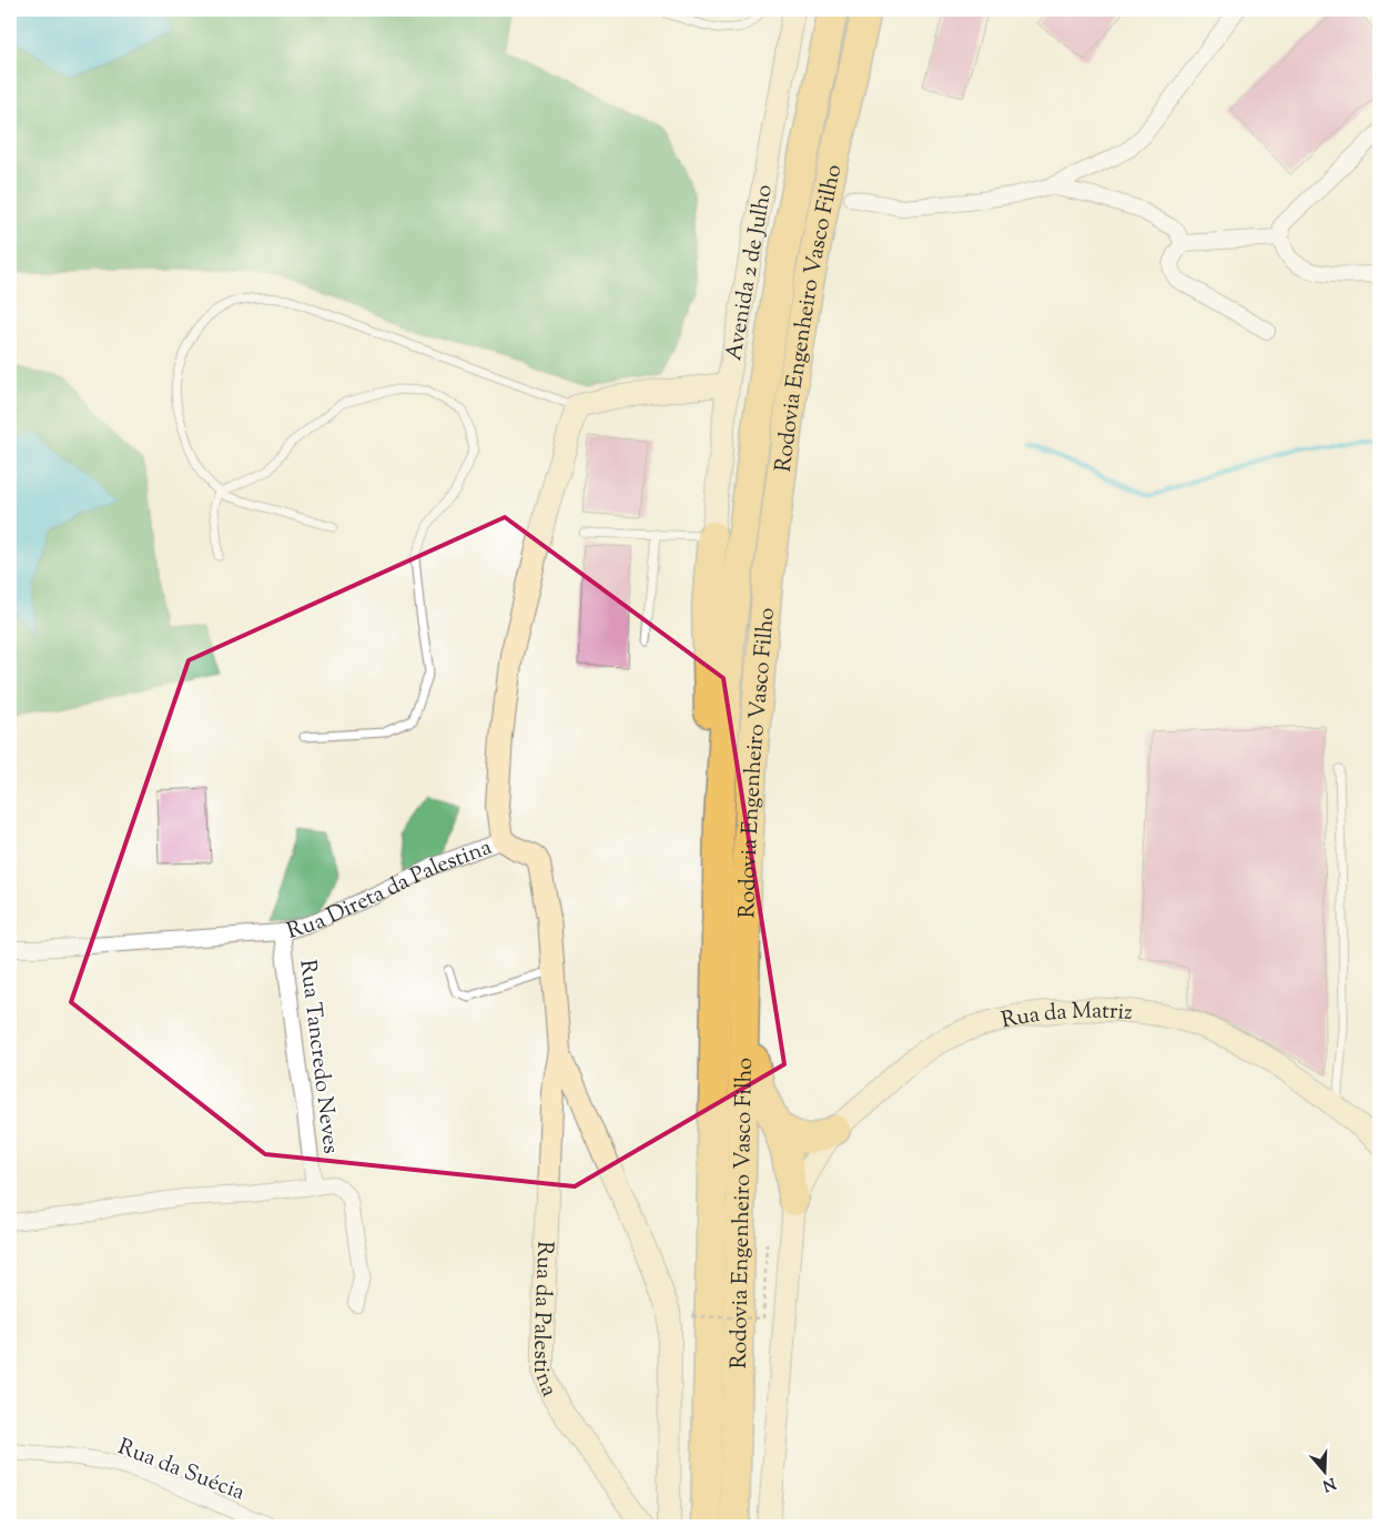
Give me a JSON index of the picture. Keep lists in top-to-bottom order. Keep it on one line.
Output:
{"streets":{"highway":["Rodovia Engenheiro Vasco Filho"],"main road":["Avenida 2 de Julho","Rua Direta da Palestina","Rua da Matriz","Rua da Palestina"],"street":["Rua Tancredo Neves","Rua da Suécia"]},"crossings":[["Rua Direta da Palestina","Rua Tancredo Neves"],["Rua Direta da Palestina","Rua da Palestina"]],"north":"bottom"}
